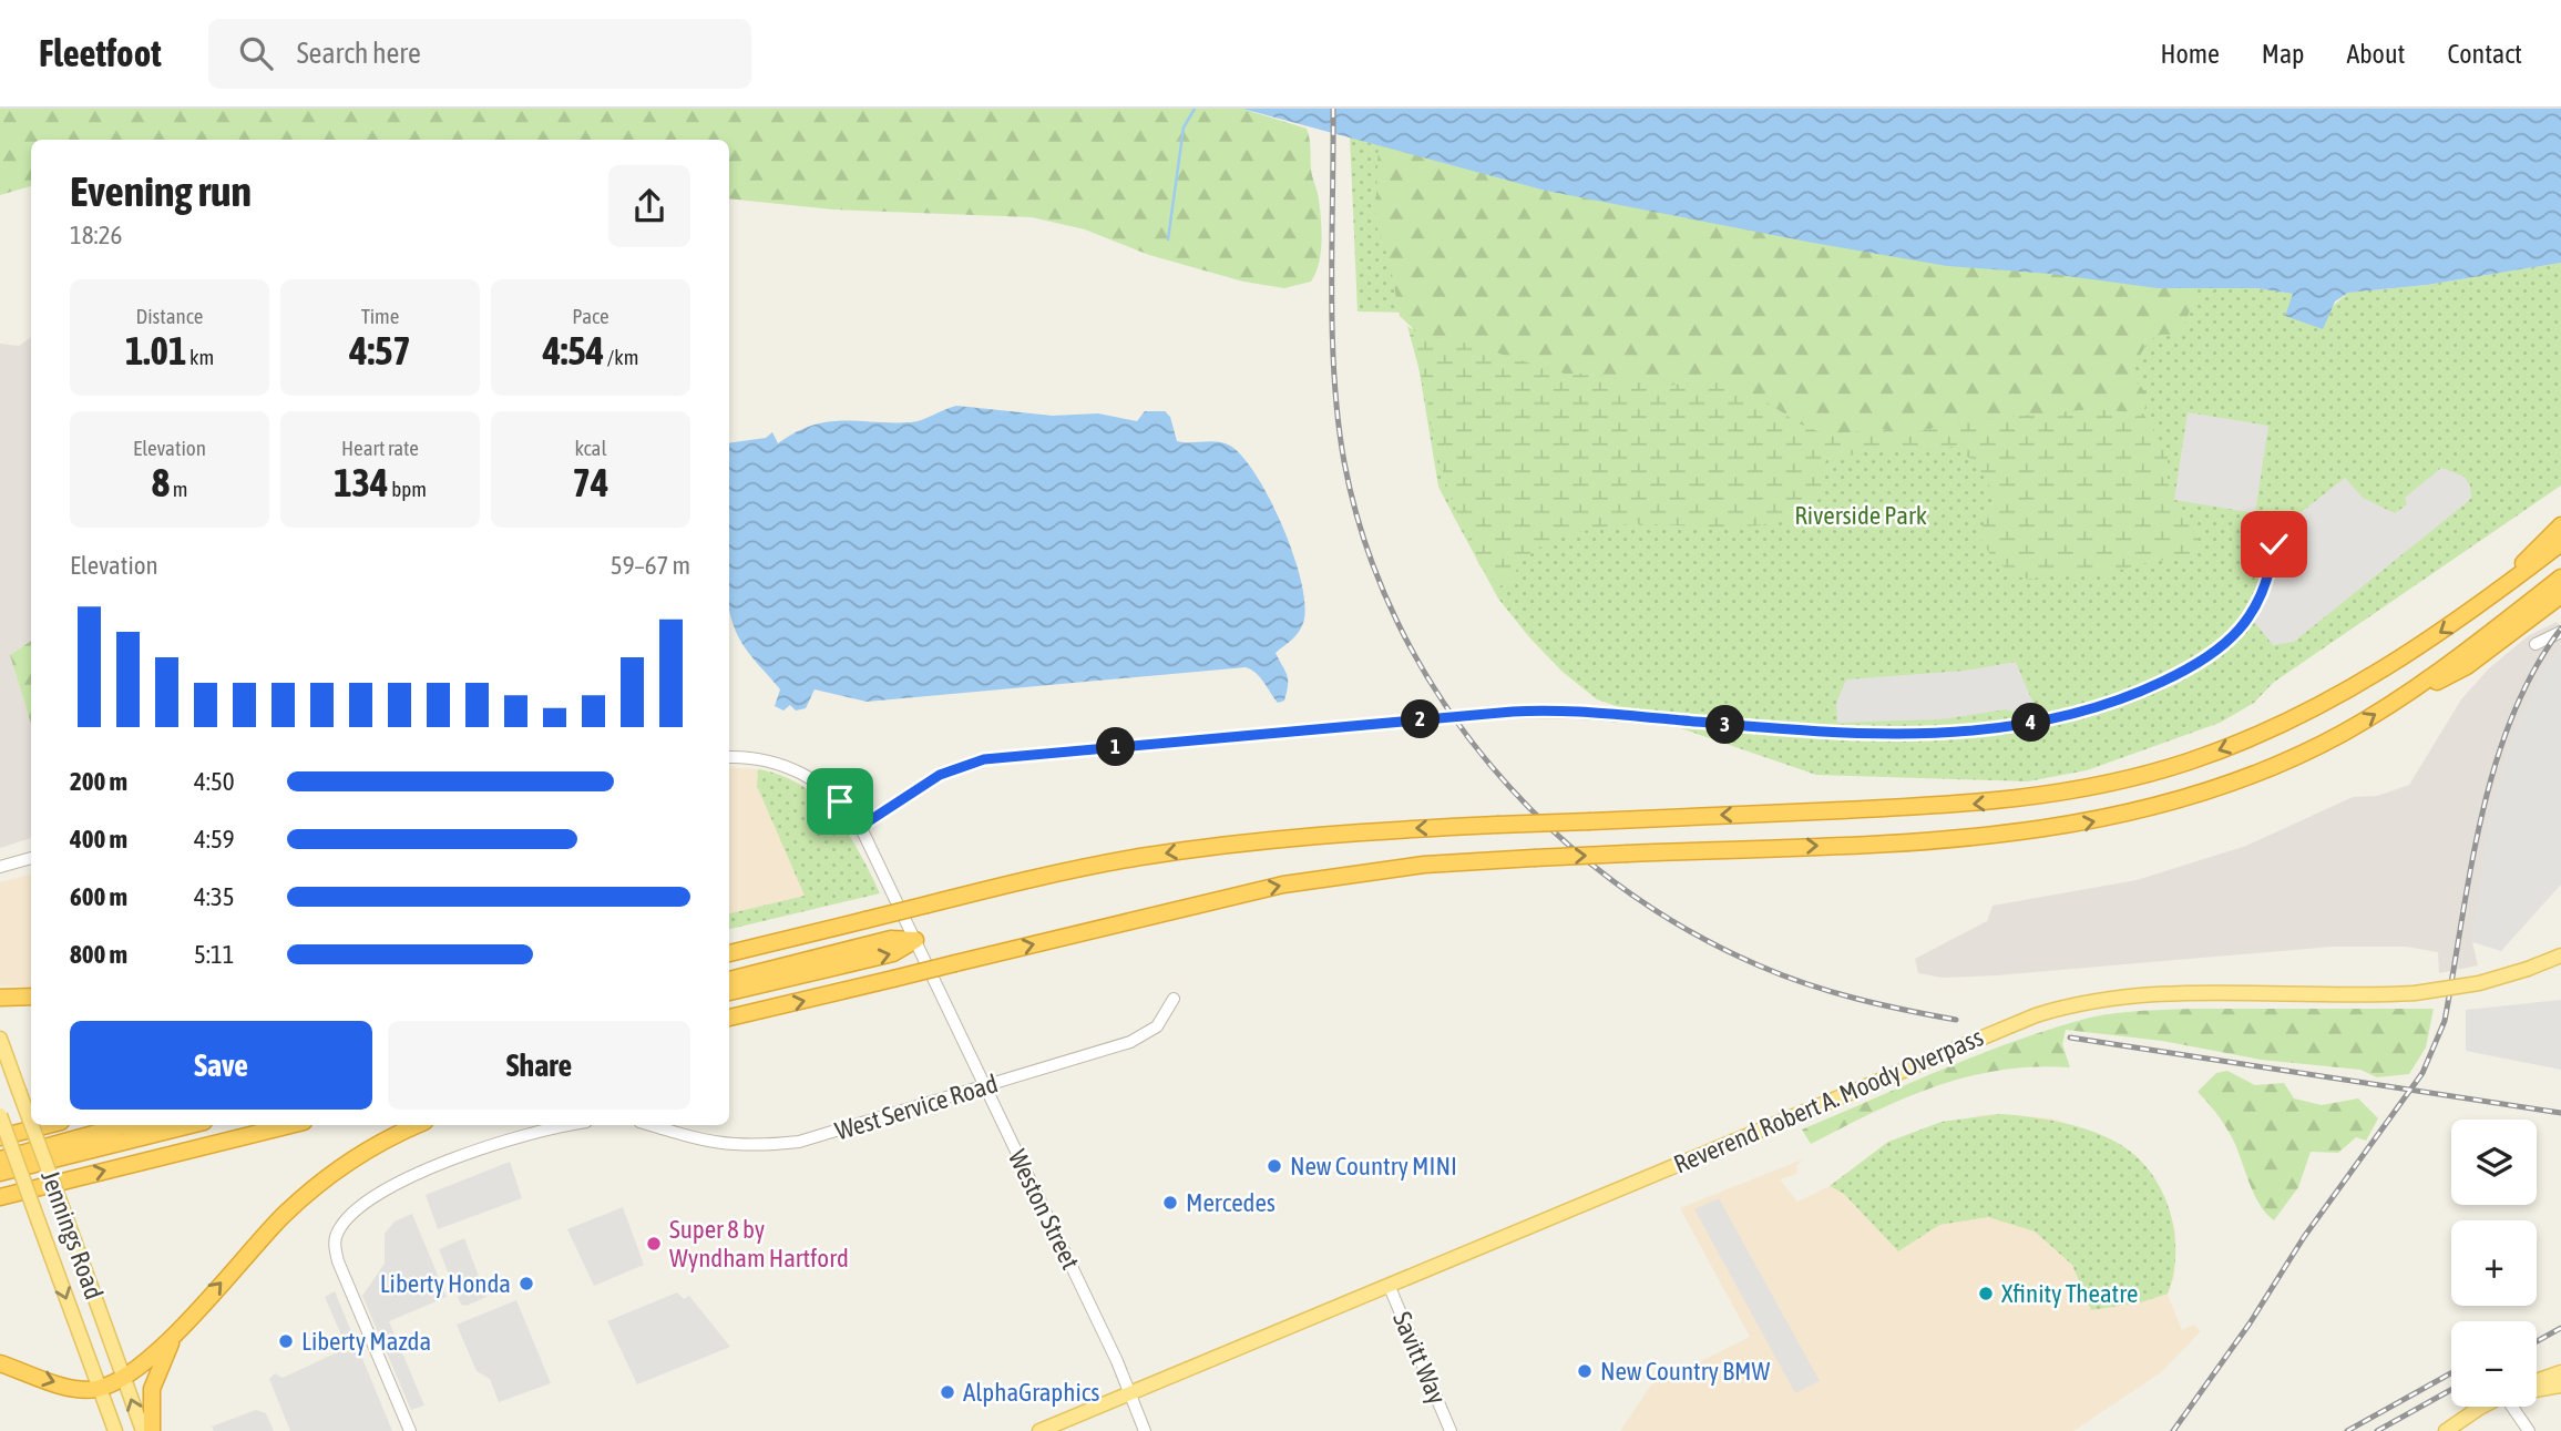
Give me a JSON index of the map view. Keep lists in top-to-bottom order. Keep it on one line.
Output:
{"streets":{"main road":["Reverend Robert A. Moody Overpass","Jennings Road"],"street":["West Service Road","Weston Street","Savitt Way"]},"crossings":[["Reverend Robert A. Moody Overpass","Weston Street"],["Reverend Robert A. Moody Overpass","Savitt Way"],["West Service Road","Weston Street"]],"parks":["Riverside Park"],"places":["New Country MINI","Mercedes","Super 8 by Wyndham Hartford","Liberty Honda","Xfinity Theatre","Liberty Mazda","New Country BMW","AlphaGraphics"],"page":{"header":"Fleetfoot","search":"Search here","nav":["Home","Map","About","Contact"],"heading":["Evening run","18:26"],"stats":[["Distance","1.01 km"],["Time","4:57"],["Pace","4:54 /km"],["Elevation","8 m"],["Heart rate","134 bpm"],["kcal","74"]],"chart":["Elevation","59–67 m"],"pins":["2","4","3","1"],"list":[{"name":"200 m","note":"4:50"},{"name":"400 m","note":"4:59"},{"name":"600 m","note":"4:35"},{"name":"800 m","note":"5:11"}],"buttons":["Save","Share"],"map_buttons":["+","−"]}}
